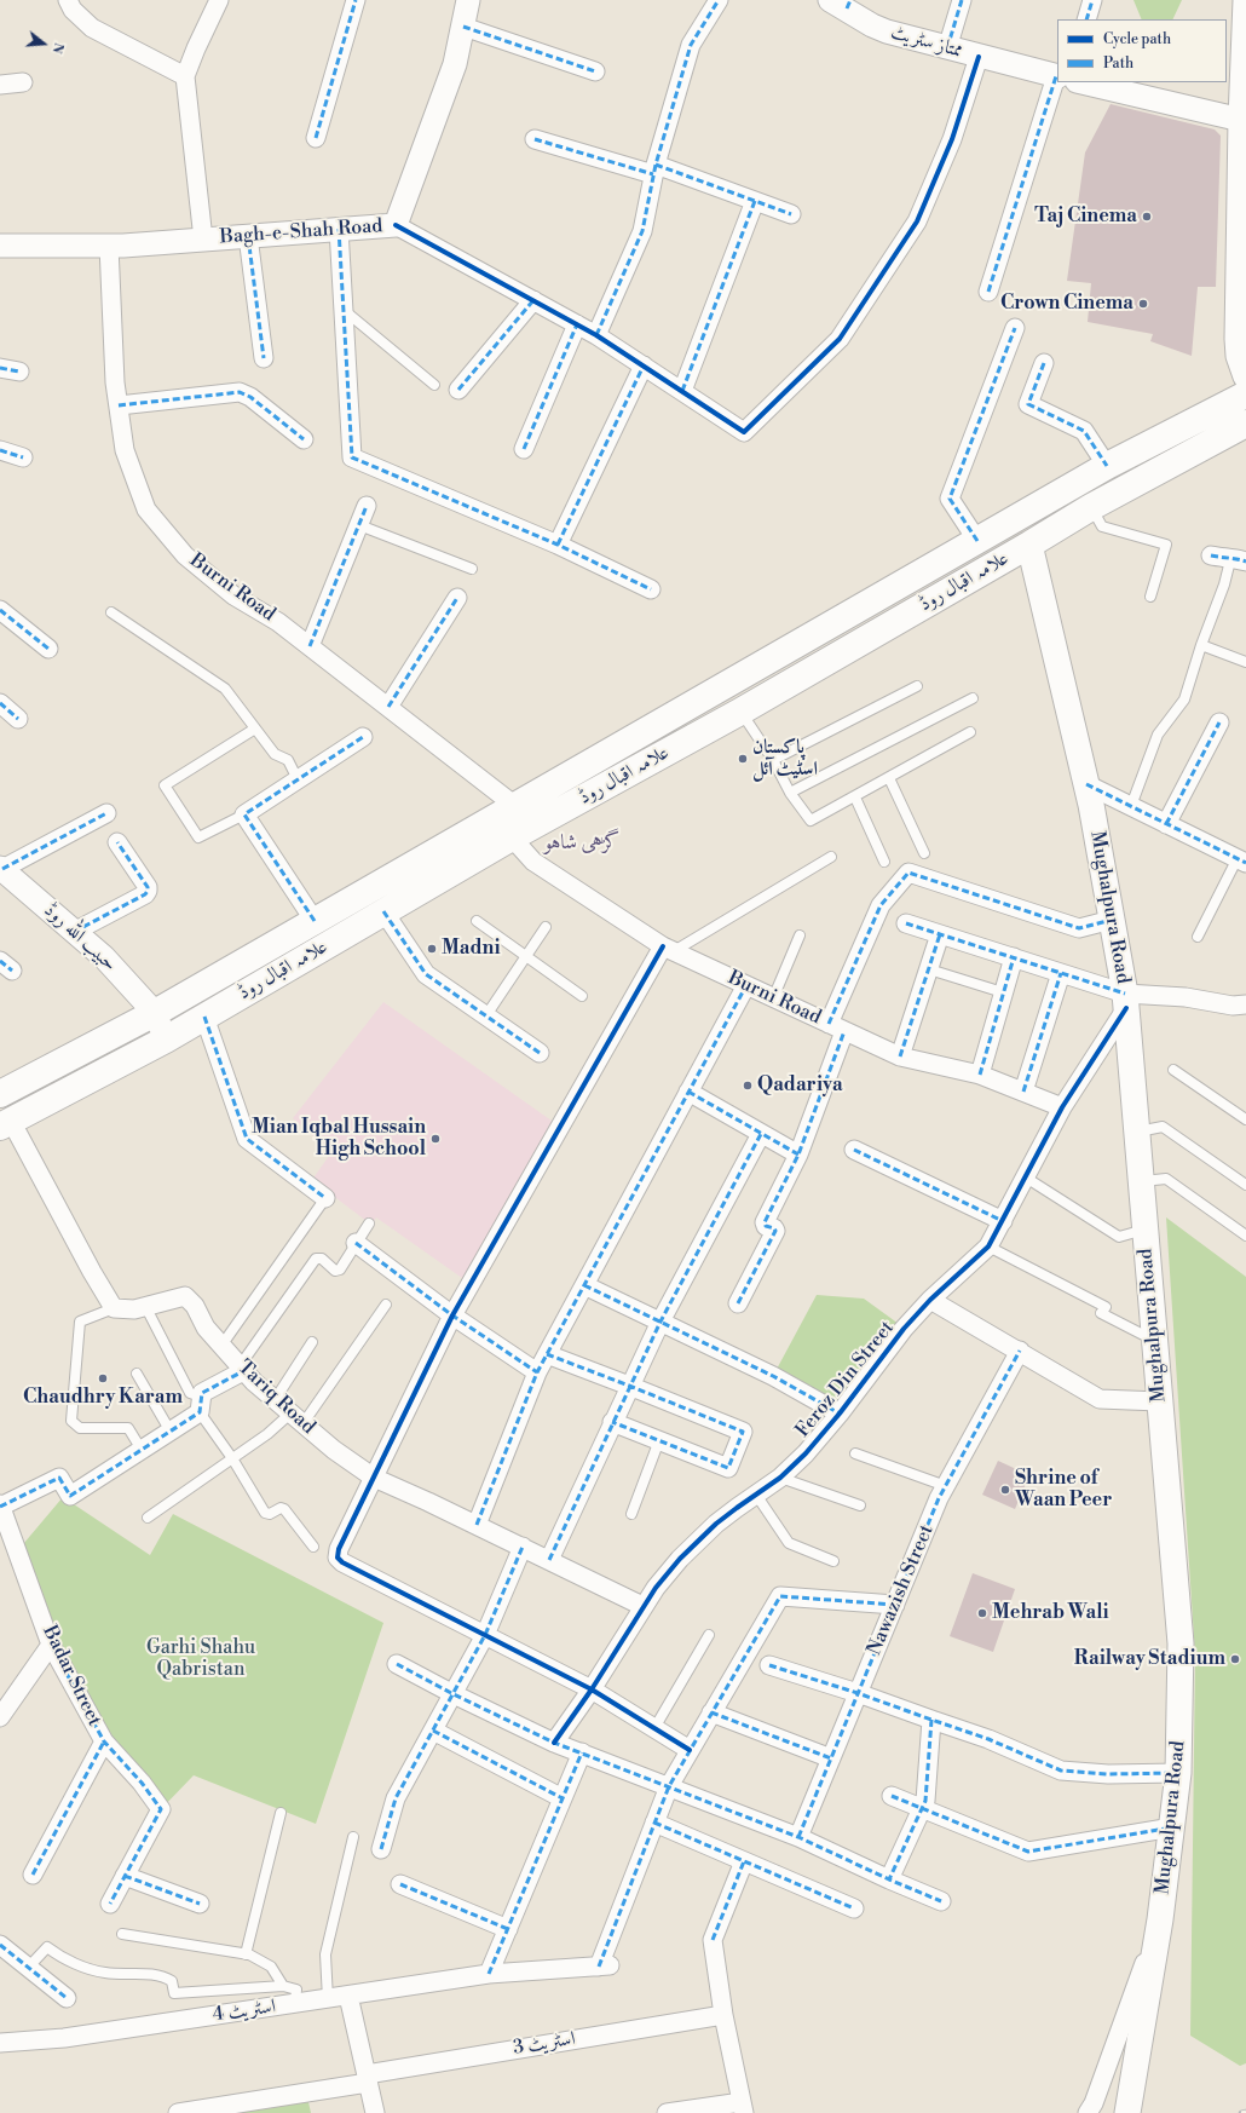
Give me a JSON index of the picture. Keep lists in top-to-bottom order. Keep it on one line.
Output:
{"streets":{"main road":["علامہ اقبال روڈ","Mughalpura Road"],"street":["ممتاز سٹریٹ","Bagh-e-Shah Road","Burni Road","حبیب اللہ روڈ","Feroz Din Street","Tariq Road","Nawazish Street","Badar Street","اسٹریٹ 4","اسٹریٹ 3"]},"crossings":[["Bagh-e-Shah Road","Burni Road"],["علامہ اقبال روڈ","Burni Road"],["علامہ اقبال روڈ","Mughalpura Road"],["علامہ اقبال روڈ","حبیب اللہ روڈ"],["Burni Road","Feroz Din Street"],["Mughalpura Road","Feroz Din Street"],["Feroz Din Street","Tariq Road"]],"districts":["گڑہی شاہو"],"parks":["Garhi Shahu Qabristan"],"places":["Taj Cinema","Crown Cinema","پاکستان اسٹیٹ آئل","Madni","Qadariya","Mian Iqbal Hussain High School","Chaudhry Karam","Shrine of Waan Peer","Mehrab Wali","Railway Stadium"],"legend":["Cycle path","Path"],"north":"right"}
